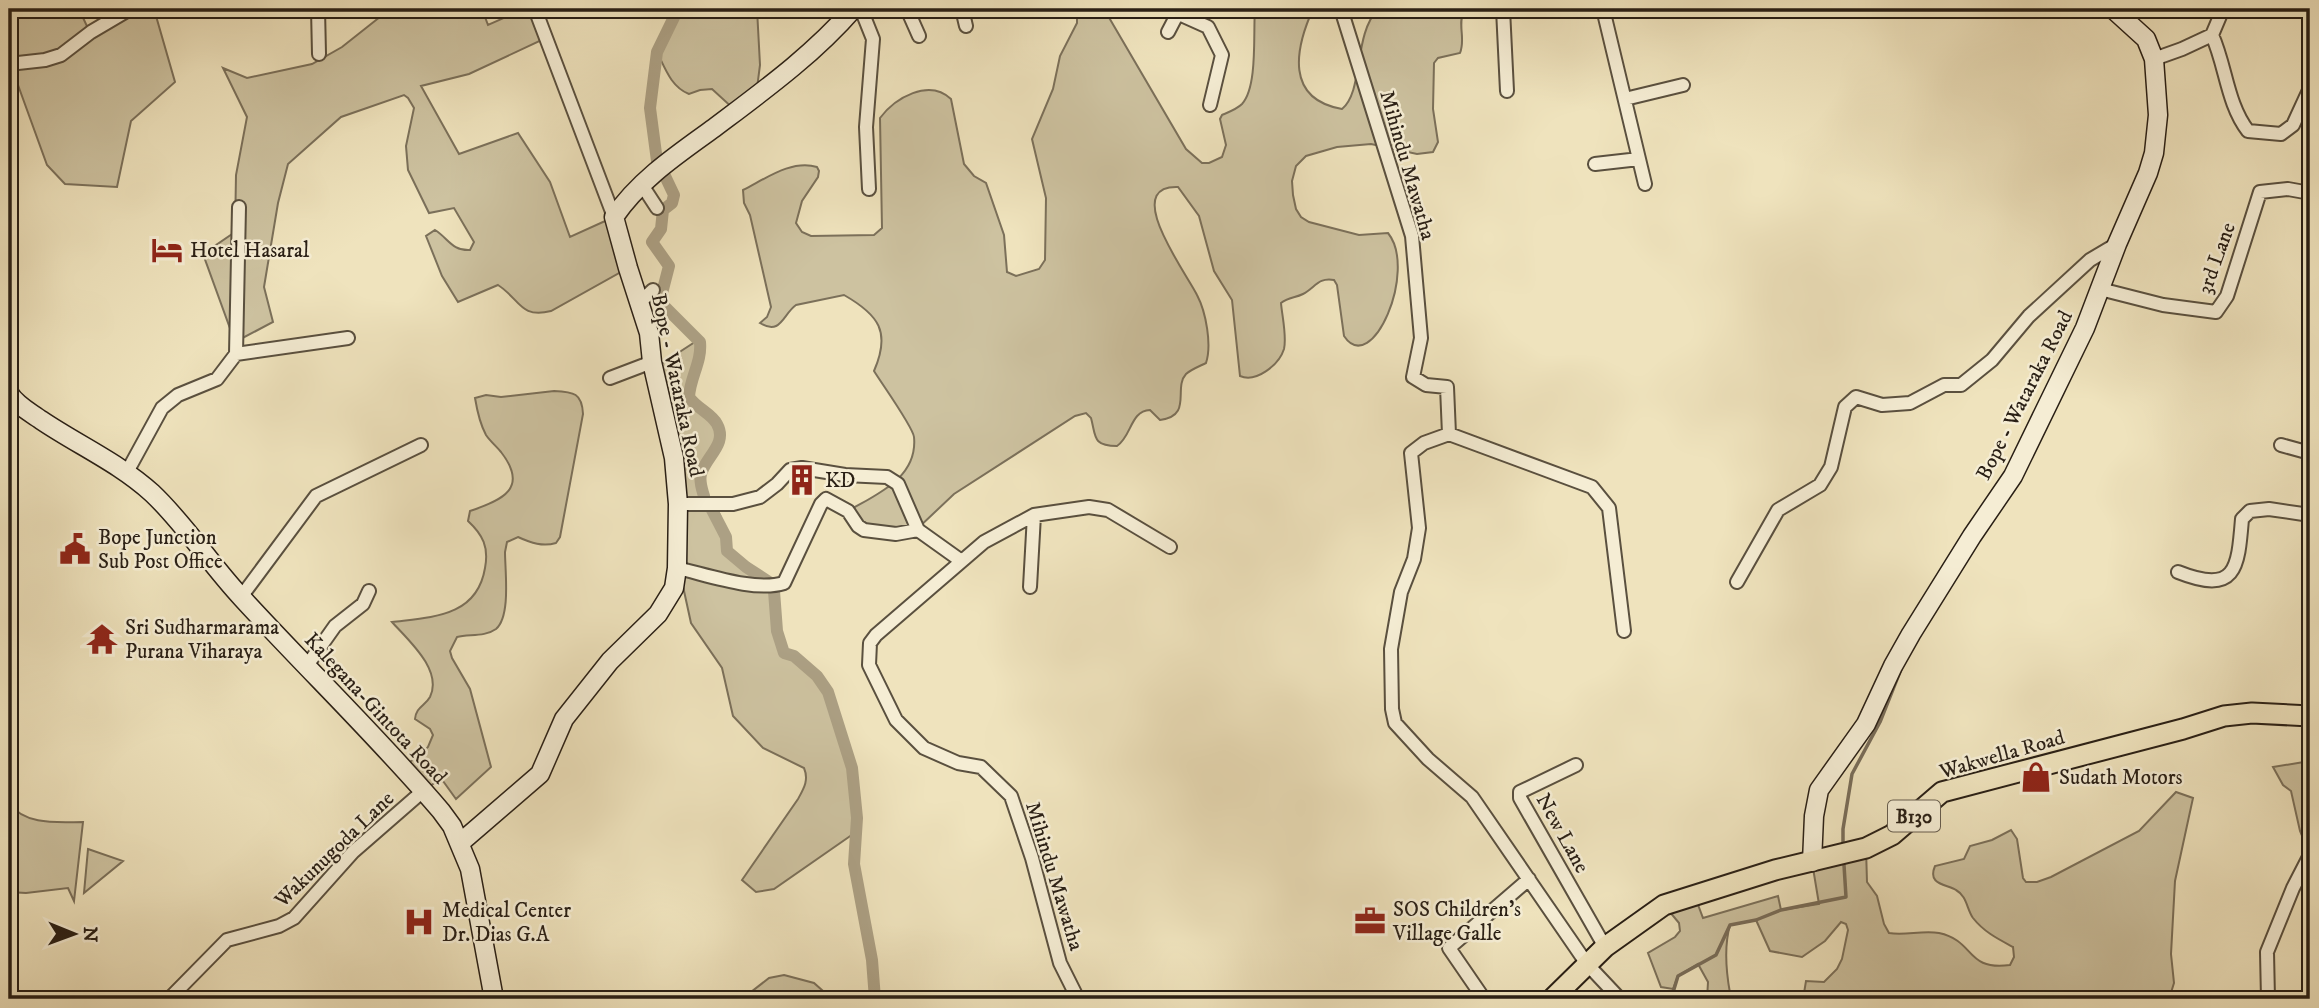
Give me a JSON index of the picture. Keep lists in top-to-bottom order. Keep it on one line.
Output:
{"streets":{"main road":["Wakwella Road","B130"],"street":["Mihindu Mawatha","3rd Lane","Bope - Wataraka Road","Kalegana-Gintota Road","New Lane","Wakunugoda Lane"]},"crossings":[["3rd Lane","Bope - Wataraka Road"],["Bope - Wataraka Road","Kalegana-Gintota Road"],["Bope - Wataraka Road","Wakwella Road"],["Kalegana-Gintota Road","Wakunugoda Lane"],["Wakwella Road","New Lane"]],"places":{"hotel":["Hotel Hasaral"],"building":["KD"],"public building":["Bope Junction Sub Post Office"],"temple":["Sri Sudharmarama Purana Viharaya"],"shop":["Sudath Motors"],"office":["SOS Children's Village Galle"],"hospital":["Medical Center Dr. Dias G.A"]},"north":"right"}
